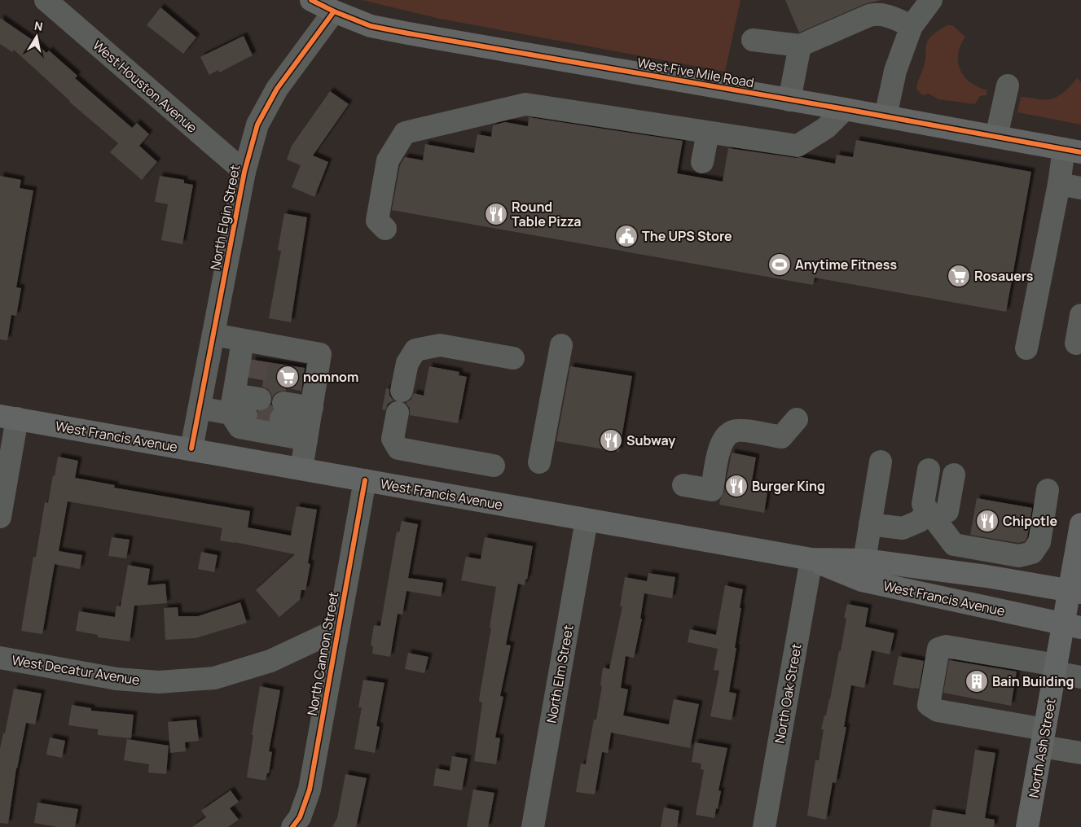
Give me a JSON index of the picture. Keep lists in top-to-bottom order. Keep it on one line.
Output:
{"streets":{"main road":["West Five Mile Road","West Francis Avenue","North Ash Street"],"street":["West Houston Avenue","North Elgin Street","North Cannon Street","West Decatur Avenue","North Elm Street","North Oak Street"]},"crossings":[["West Five Mile Road","North Elgin Street"],["West Houston Avenue","North Elgin Street"],["North Elgin Street","West Francis Avenue"],["West Francis Avenue","North Cannon Street"],["West Francis Avenue","North Elm Street"],["West Francis Avenue","North Oak Street"],["West Francis Avenue","North Ash Street"],["North Cannon Street","West Decatur Avenue"]],"places":{"restaurant":["Round Table Pizza","Subway","Burger King","Chipotle"],"public building":["The UPS Store"],"sports":["Anytime Fitness"],"supermarket":["Rosauers","nomnom"],"building":["Bain Building"]},"north":"top"}
